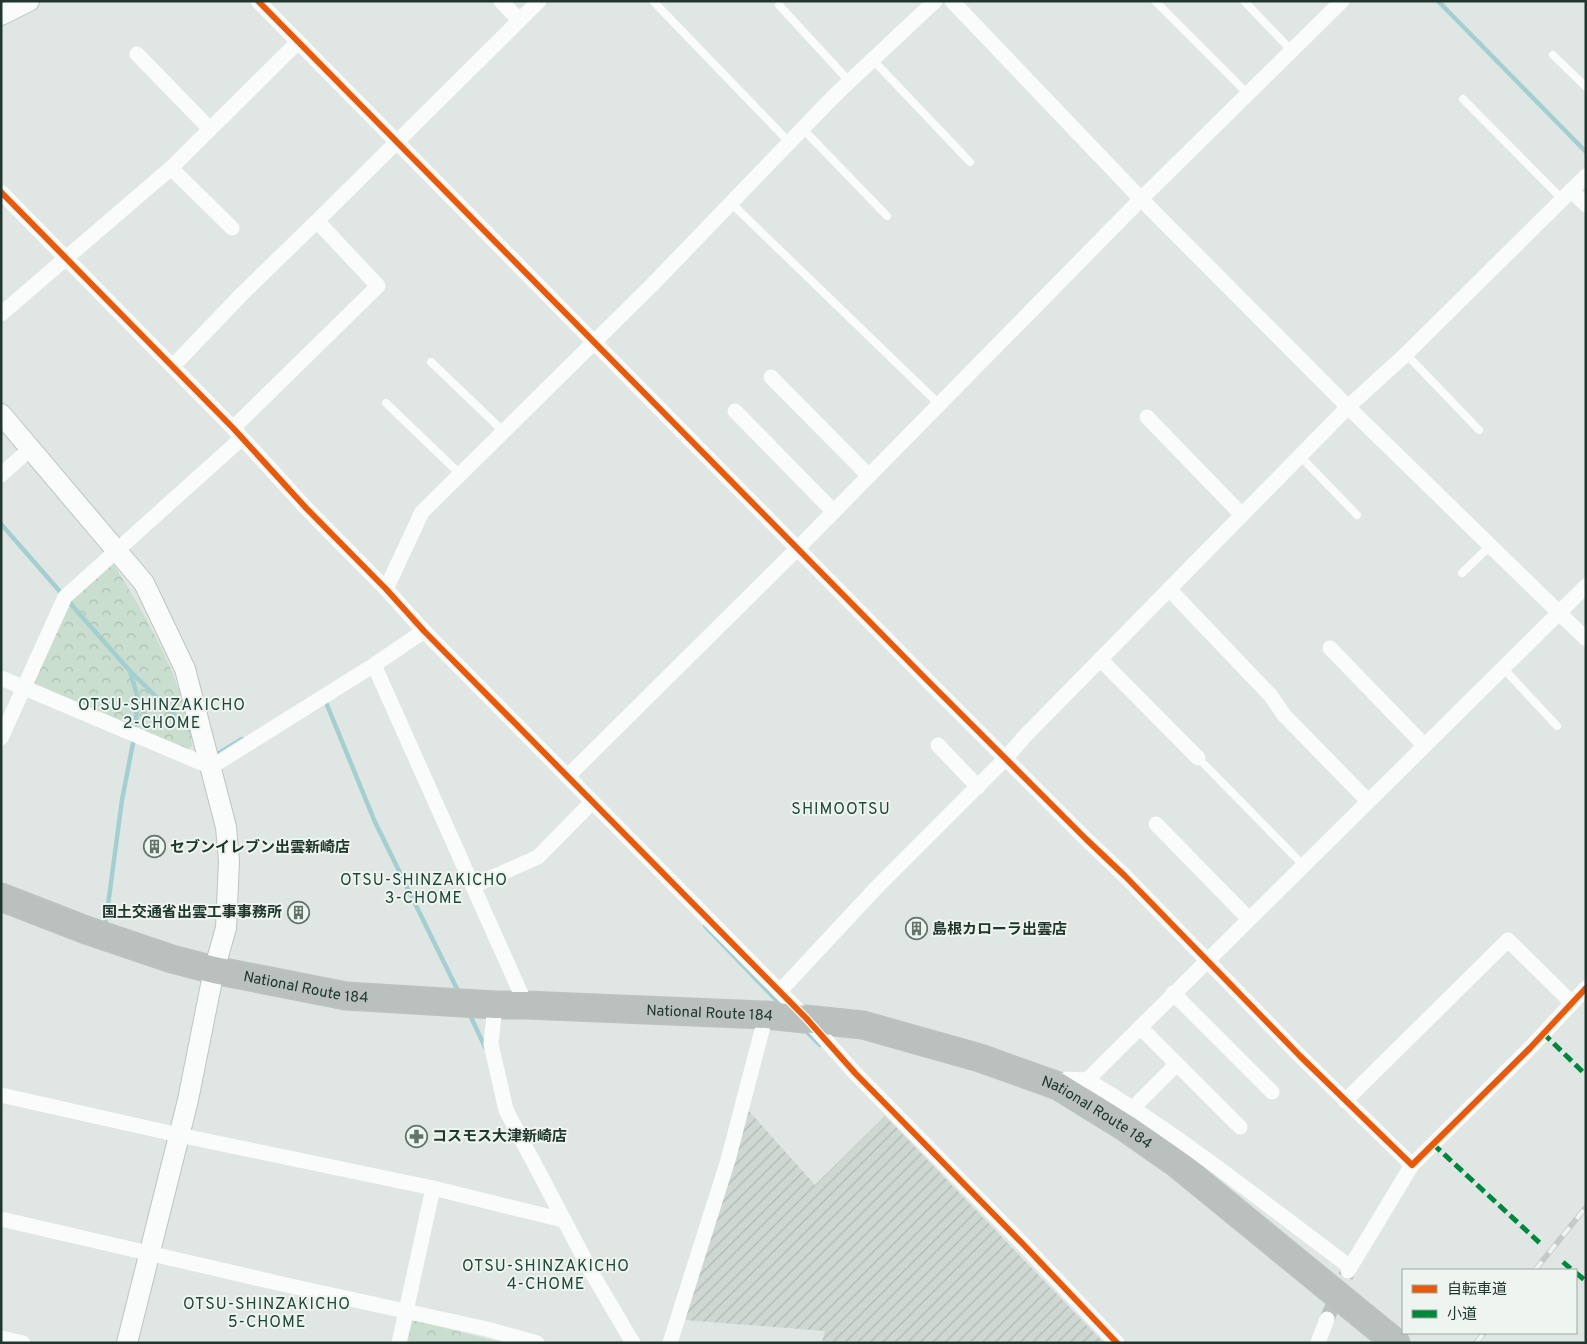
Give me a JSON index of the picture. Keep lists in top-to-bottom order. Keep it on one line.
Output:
{"streets":{"highway":["National Route 184"]},"districts":["OTSU-SHINZAKICHO 2-CHOME","SHIMOOTSU","OTSU-SHINZAKICHO 3-CHOME","OTSU-SHINZAKICHO 4-CHOME","OTSU-SHINZAKICHO 5-CHOME"],"places":{"building":["セブンイレブン出雲新崎店","国土交通省出雲工事事務所","島根カローラ出雲店"],"pharmacy":["コスモス大津新崎店"]},"legend":["自転車道","小道"]}
